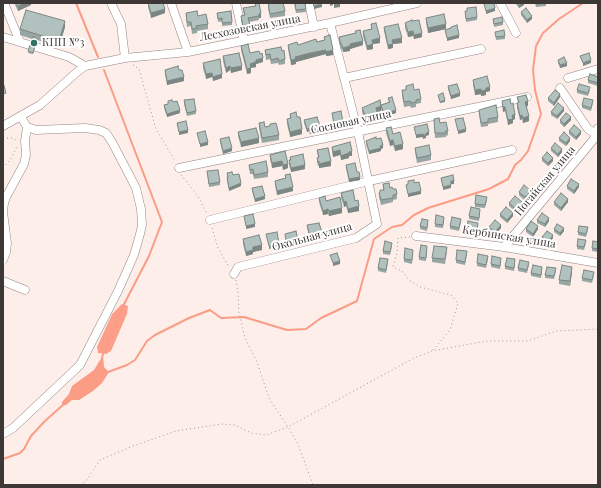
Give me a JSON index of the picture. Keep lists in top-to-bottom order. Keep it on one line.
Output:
{"streets":{"street":["Лесхозовская улица","Сосновая улица","Ногайская улица","Окольная улица","Кербинская улица"]},"crossings":[["Ногайская улица","Кербинская улица"]],"places":["КПП №3"]}
